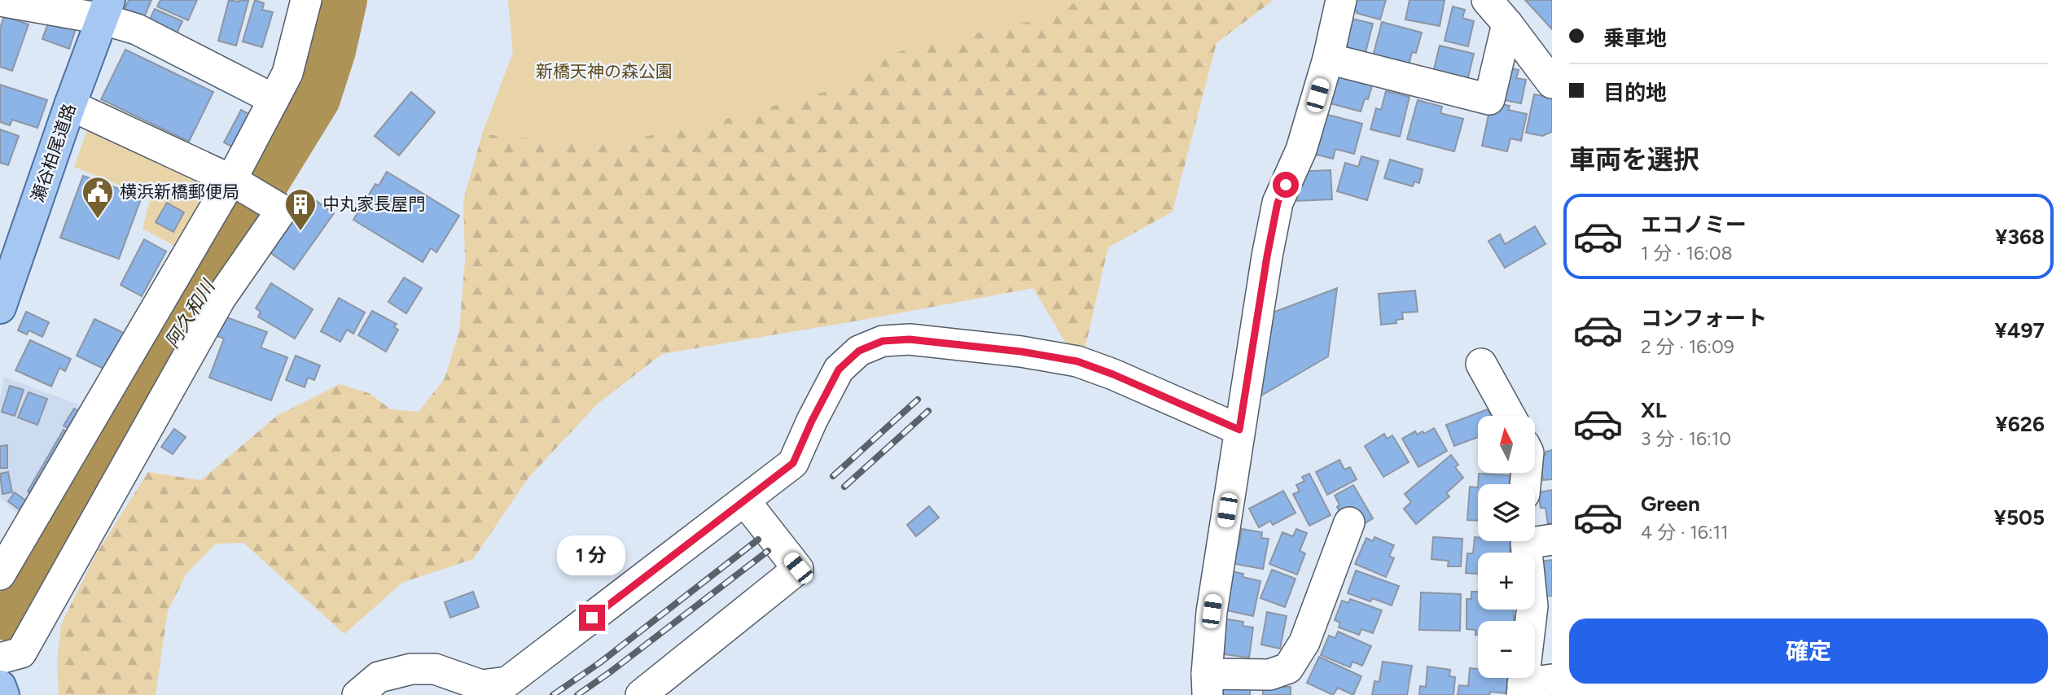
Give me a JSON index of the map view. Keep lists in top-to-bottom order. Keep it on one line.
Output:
{"streets":{"main road":["瀬谷柏尾道路"]},"water":["阿久和川"],"parks":["新橋天神の森公園"],"places":{"public building":["横浜新橋郵便局"],"building":["中丸家長屋門"]},"north":"top","page":{"banner":["乗車地","目的地"],"heading":"車両を選択","list":[{"name":"エコノミー","note":"1 分 · 16:08","value":"¥368"},{"name":"コンフォート","note":"2 分 · 16:09","value":"¥497"},{"name":"XL","note":"3 分 · 16:10","value":"¥626"},{"name":"Green","note":"4 分 · 16:11","value":"¥505"}],"map_buttons":["+","−"],"bubble":"1 分","buttons":"確定"}}
